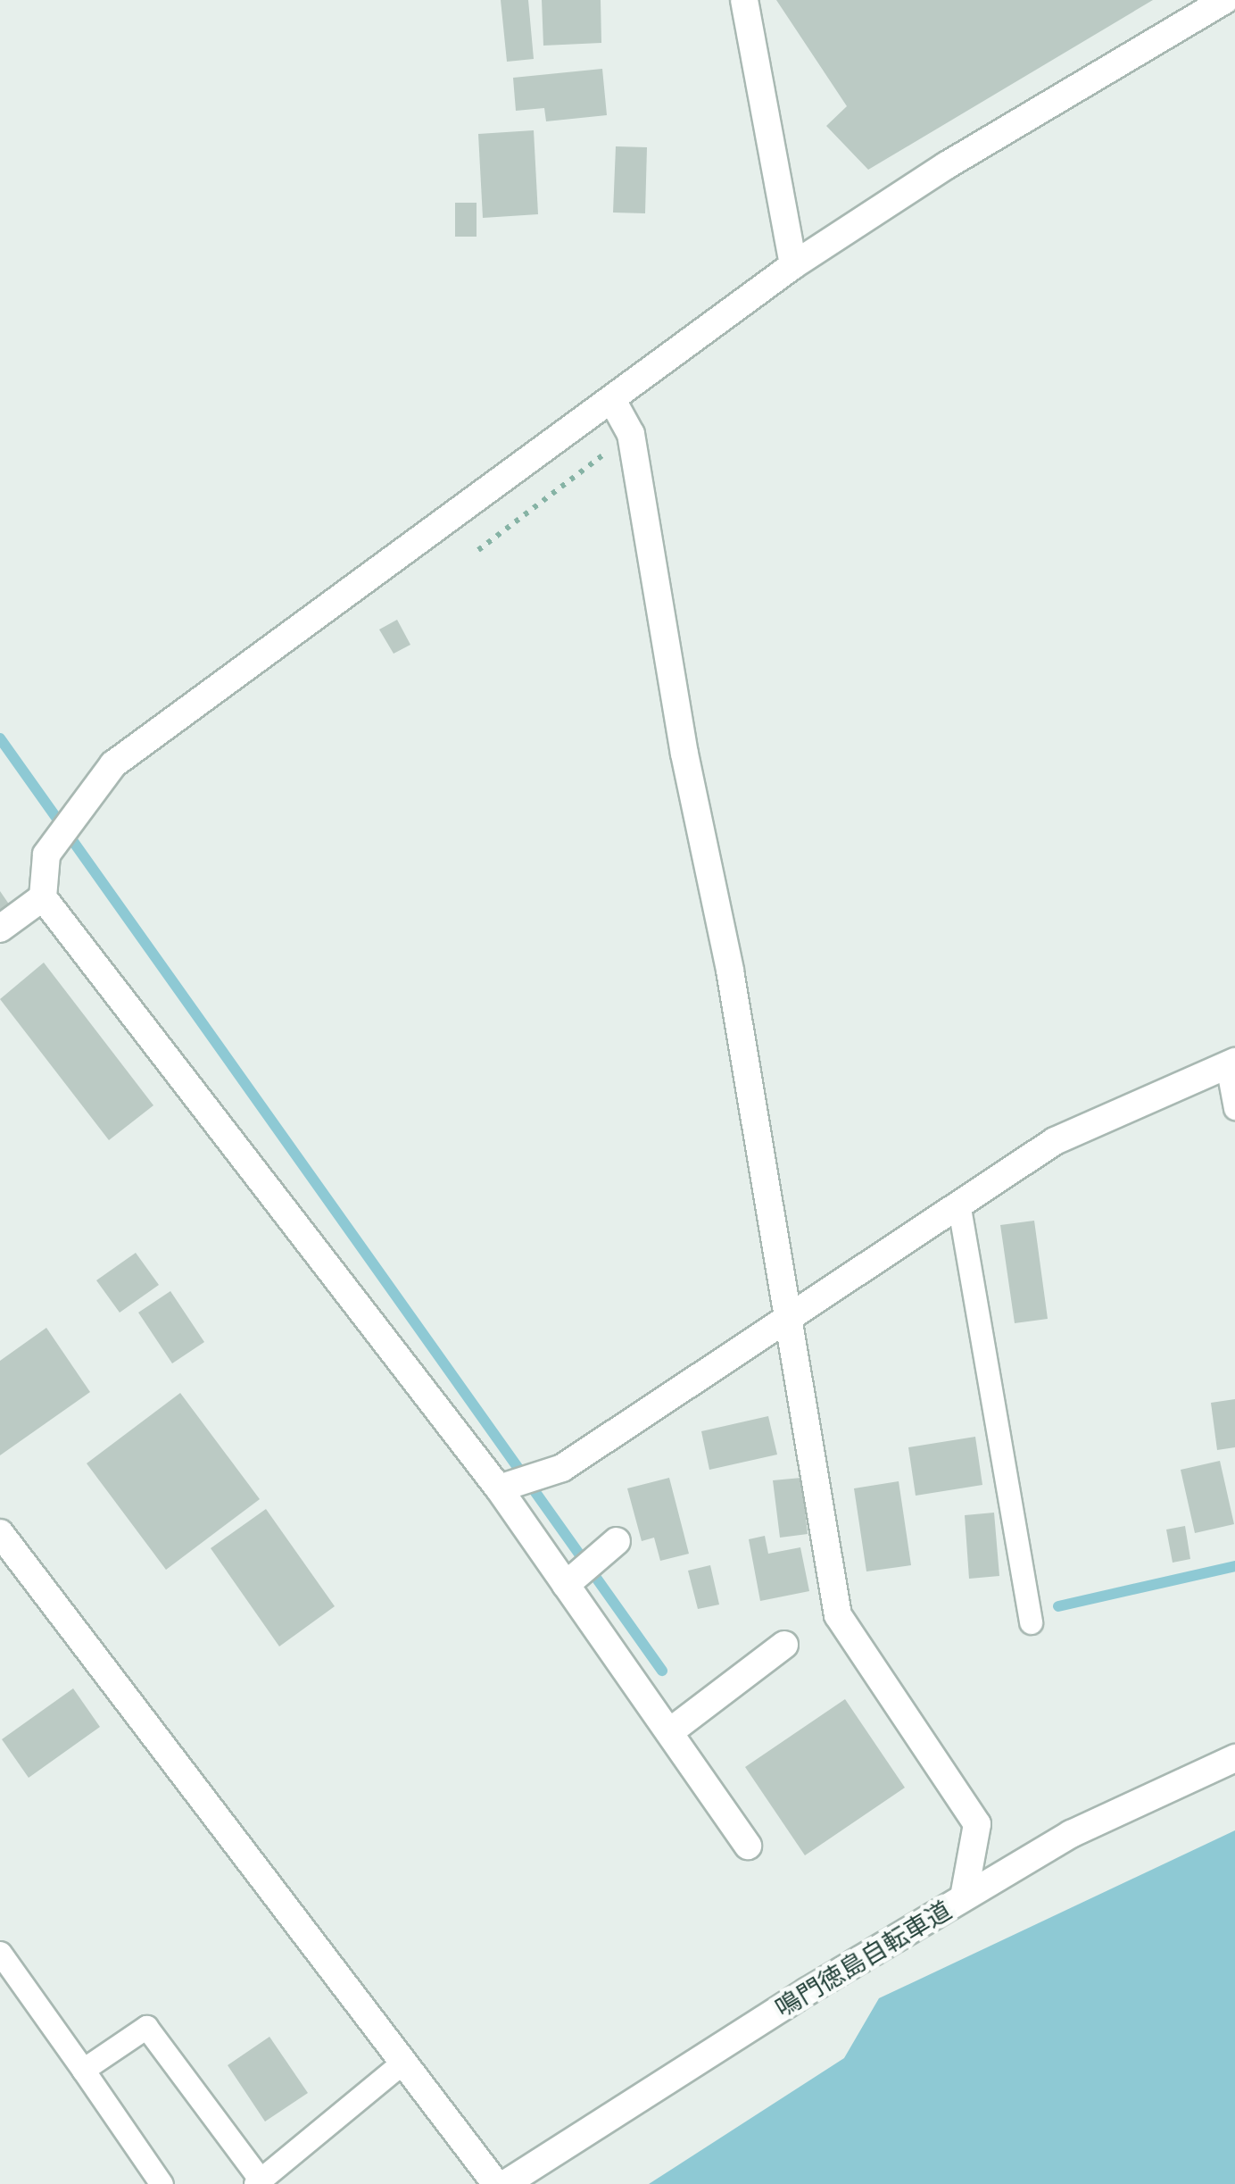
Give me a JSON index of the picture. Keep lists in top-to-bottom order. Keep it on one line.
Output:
{"streets":{"street":["鳴門徳島自転車道"]}}
